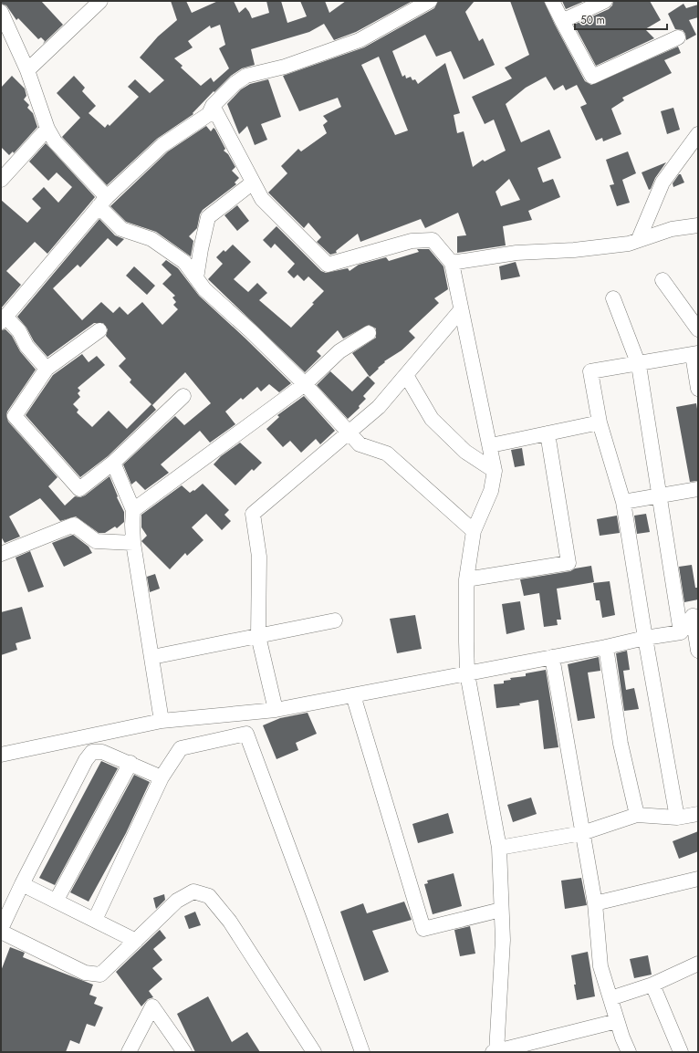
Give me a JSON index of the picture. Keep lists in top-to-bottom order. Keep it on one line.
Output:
{"scale_bar":"50 m"}
